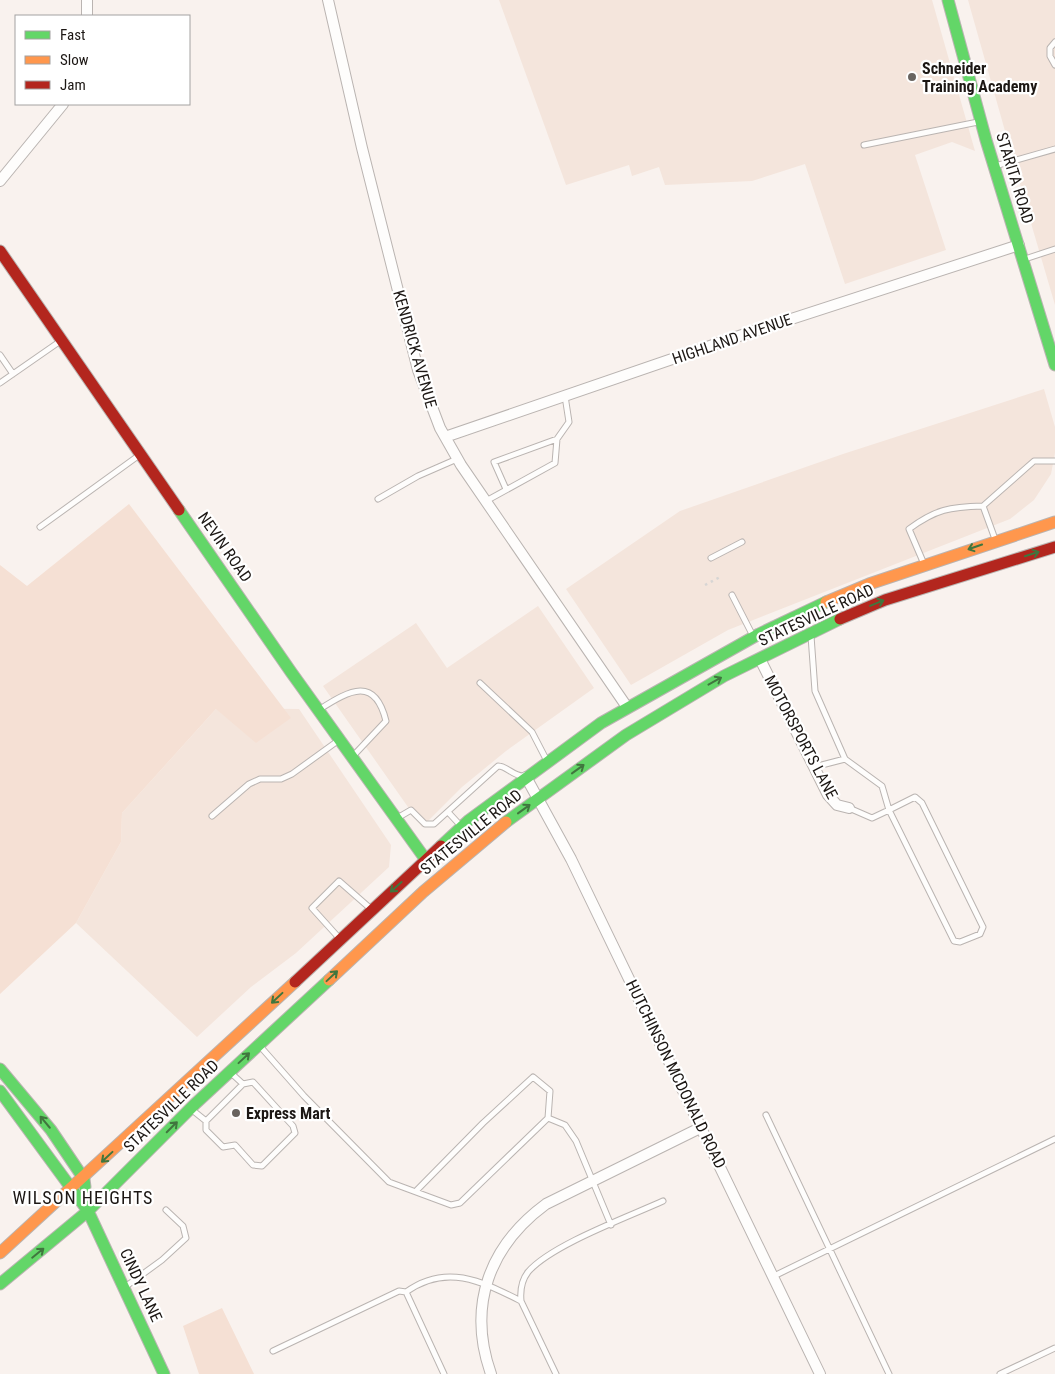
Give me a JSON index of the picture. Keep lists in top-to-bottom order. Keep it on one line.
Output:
{"streets":{"main road":["STARITA ROAD","NEVIN ROAD","STATESVILLE ROAD","CINDY LANE"],"street":["HIGHLAND AVENUE","KENDRICK AVENUE","MOTORSPORTS LANE","HUTCHINSON MCDONALD ROAD"]},"crossings":[["STARITA ROAD","HIGHLAND AVENUE"],["HIGHLAND AVENUE","KENDRICK AVENUE"],["KENDRICK AVENUE","STATESVILLE ROAD"],["NEVIN ROAD","STATESVILLE ROAD"],["STATESVILLE ROAD","MOTORSPORTS LANE"],["STATESVILLE ROAD","HUTCHINSON MCDONALD ROAD"],["STATESVILLE ROAD","CINDY LANE"]],"districts":["WILSON HEIGHTS"],"places":["Schneider Training Academy","Express Mart"],"legend":["Fast","Slow","Jam"]}
